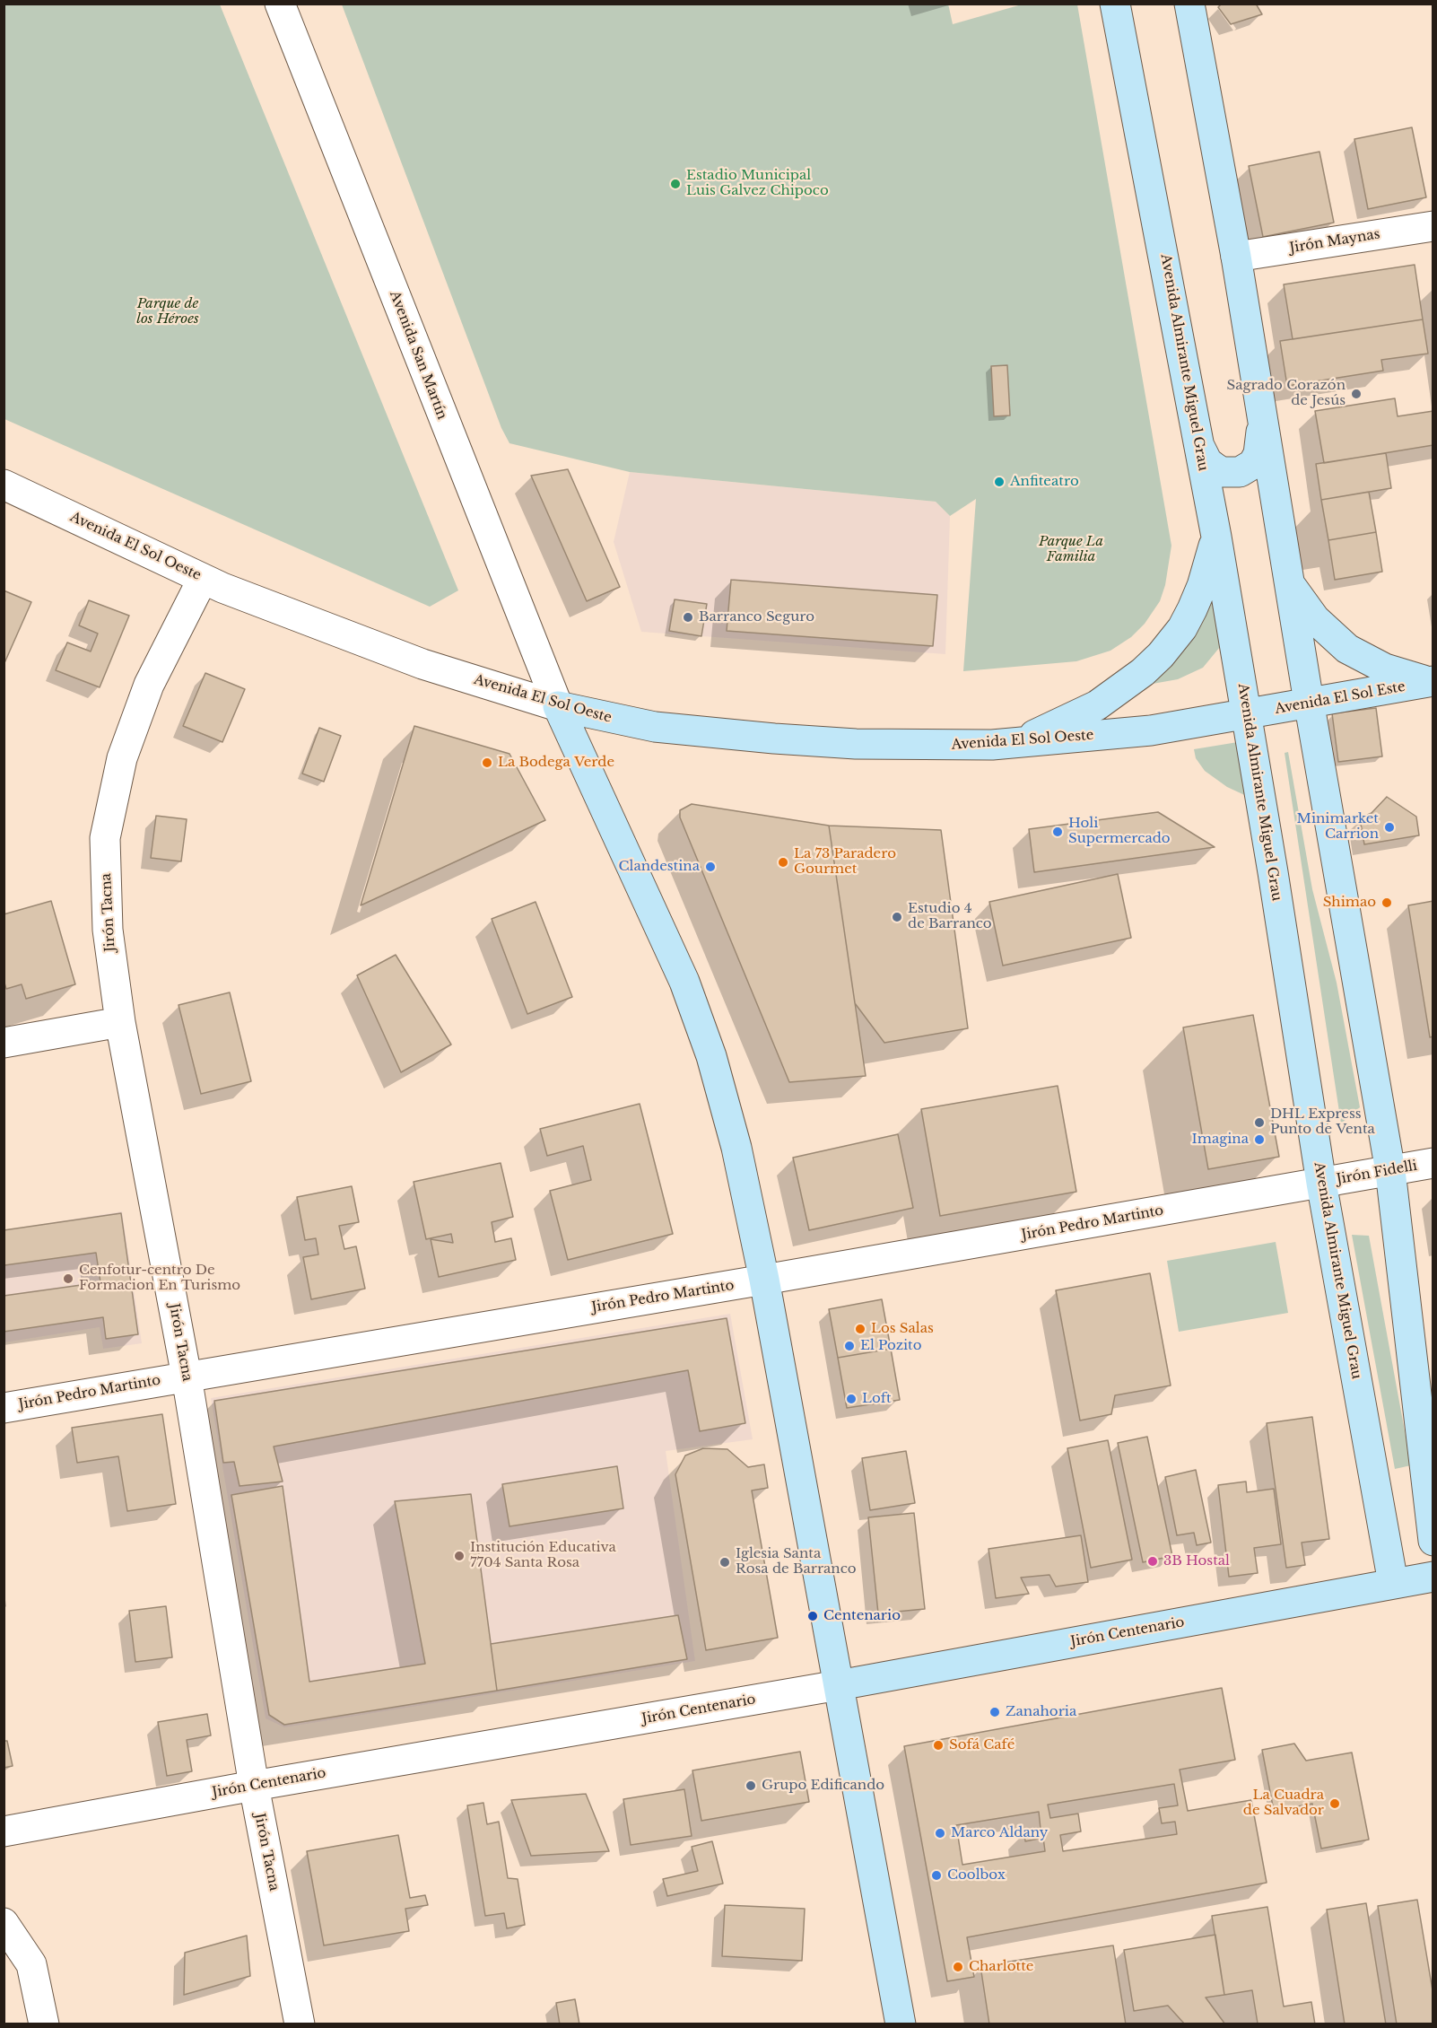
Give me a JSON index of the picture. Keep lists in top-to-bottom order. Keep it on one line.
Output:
{"streets":{"main road":["Avenida Almirante Miguel Grau","Avenida El Sol Oeste","Avenida El Sol Este","Jirón Centenario"],"street":["Jirón Maynas","Avenida San Martín","Jirón Tacna","Jirón Fidelli","Jirón Pedro Martinto"]},"crossings":[["Avenida San Martín","Avenida El Sol Oeste"],["Avenida Almirante Miguel Grau","Avenida El Sol Oeste"],["Avenida Almirante Miguel Grau","Avenida El Sol Este"],["Avenida Almirante Miguel Grau","Jirón Fidelli"],["Avenida Almirante Miguel Grau","Jirón Pedro Martinto"],["Avenida Almirante Miguel Grau","Jirón Centenario"],["Avenida El Sol Oeste","Avenida El Sol Este"],["Avenida El Sol Oeste","Jirón Tacna"],["Jirón Tacna","Jirón Pedro Martinto"],["Jirón Tacna","Jirón Centenario"],["Jirón Fidelli","Jirón Pedro Martinto"]],"parks":["Parque de los Héroes","Parque La Familia"],"places":["Estadio Municipal Luis Galvez Chipoco","Sagrado Corazón de Jesús","Anfiteatro","Barranco Seguro","La Bodega Verde","Minimarket Carrion","Holi Supermercado","La 73 Paradero Gourmet","Clandestina","Shimao","Estudio 4 de Barranco","DHL Express Punto de Venta","Imagina","Cenfotur-centro De Formacion En Turismo","Los Salas","El Pozito","Loft","Institución Educativa 7704 Santa Rosa","3B Hostal","Iglesia Santa Rosa de Barranco","Centenario","Zanahoria","Sofá Café","Grupo Edificando","La Cuadra de Salvador","Marco Aldany","Coolbox","Charlotte"]}
